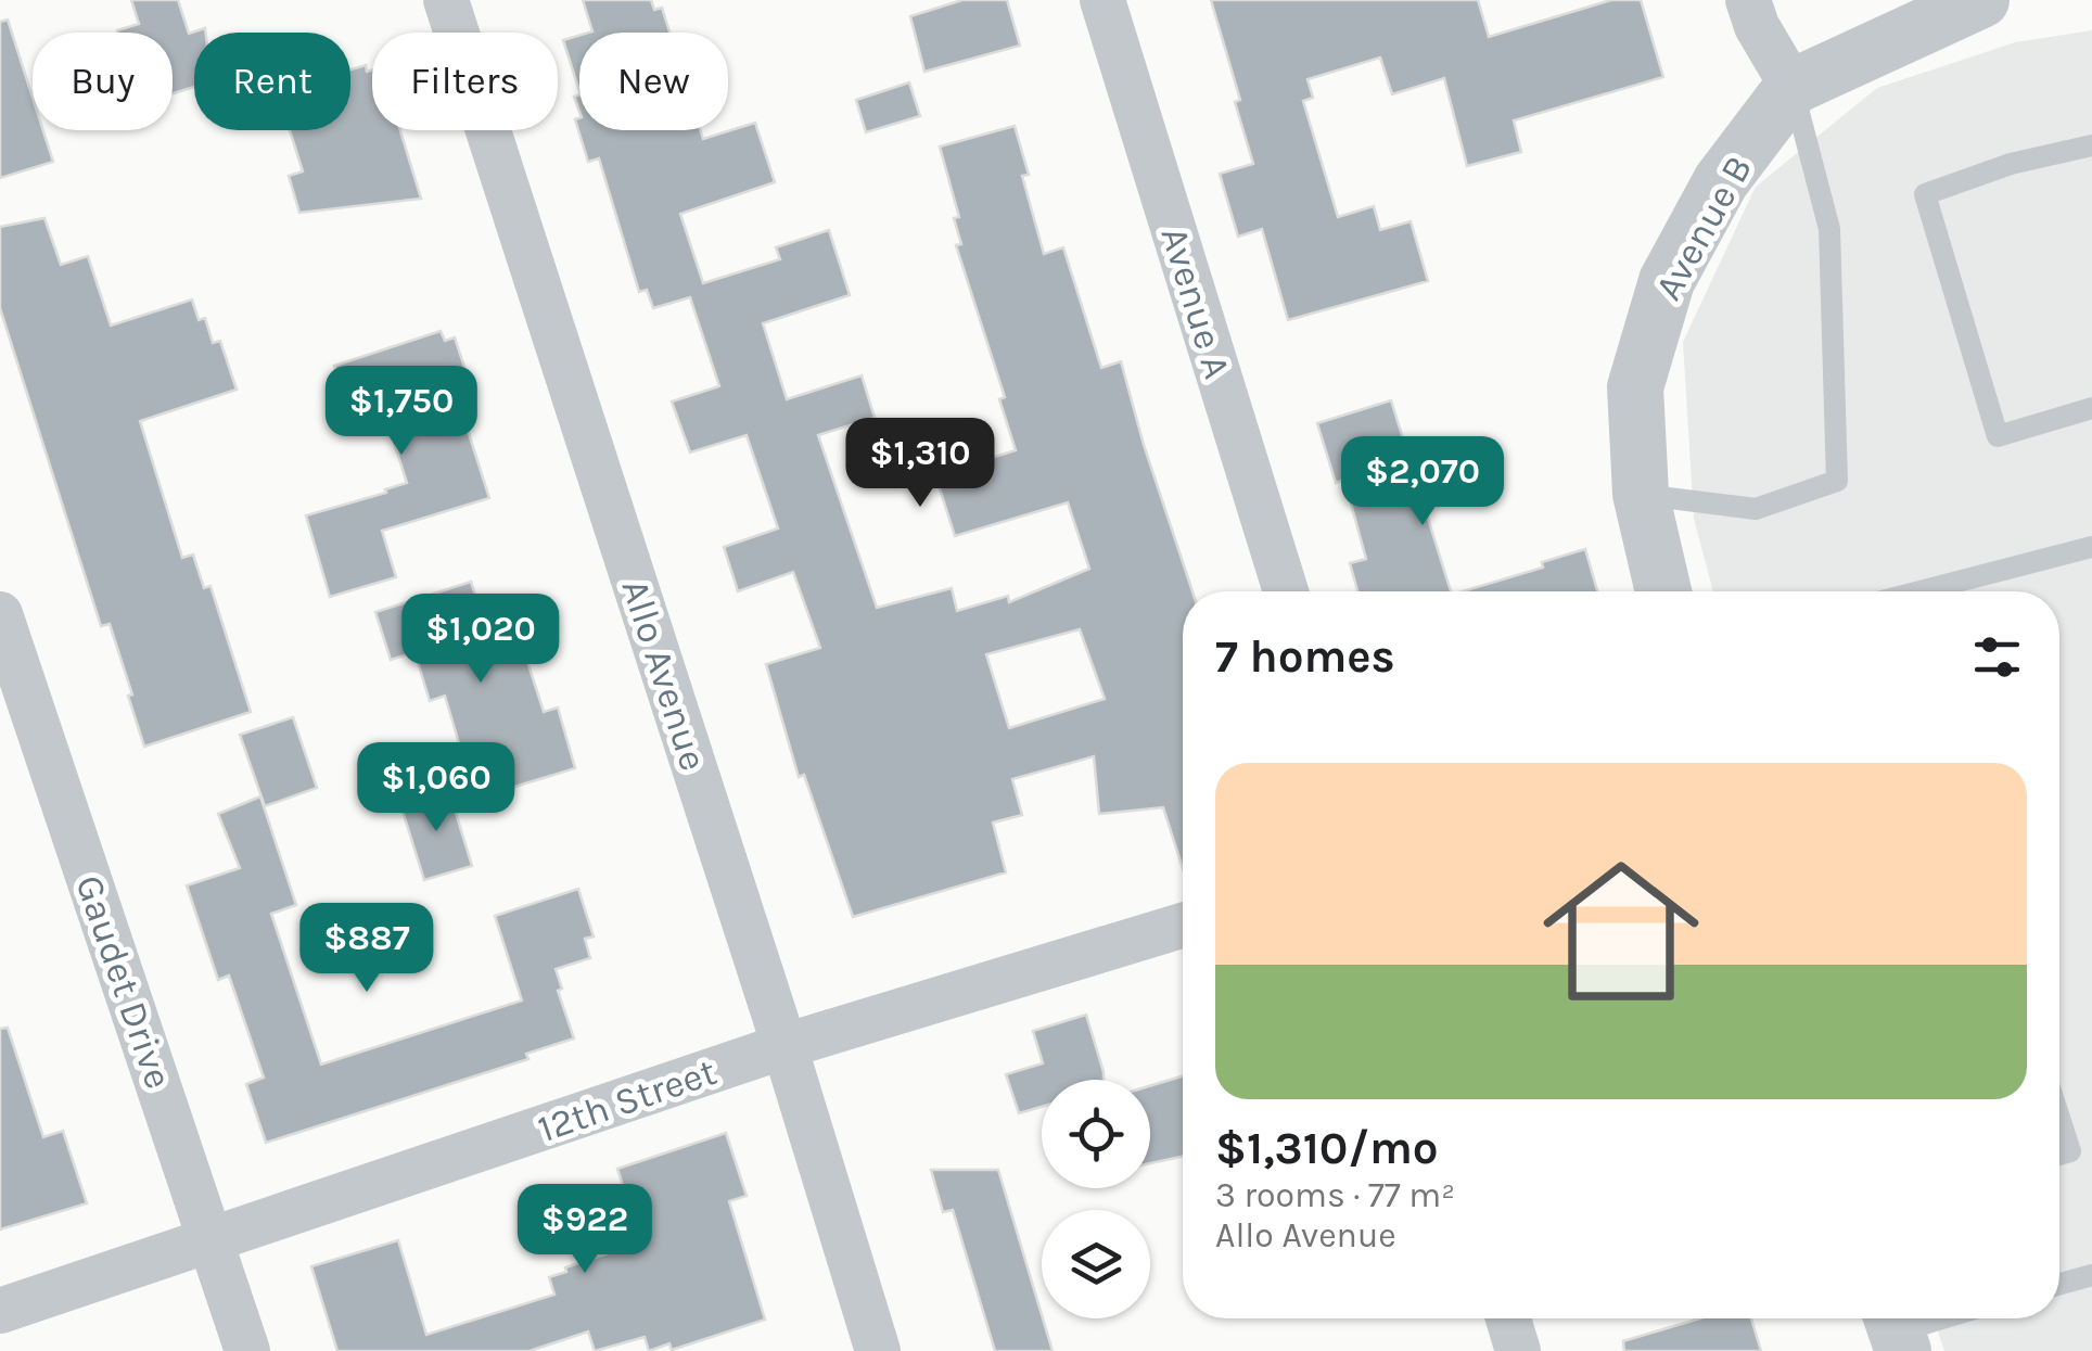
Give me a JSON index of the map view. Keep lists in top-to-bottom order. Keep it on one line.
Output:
{"streets":{"street":["Avenue B","Avenue A","Allo Avenue","Gaudet Drive","12th Street"]},"crossings":[["Allo Avenue","12th Street"],["Gaudet Drive","12th Street"]],"page":{"chip":["Buy","Rent","Filters","New"],"price":["$1,750","$1,310","$2,070","$1,020","$1,060","$887","$922"],"heading":"7 homes","list":[{"name":"$1,310/mo","note":"3 rooms · 77 m² · Allo Avenue"}]}}
